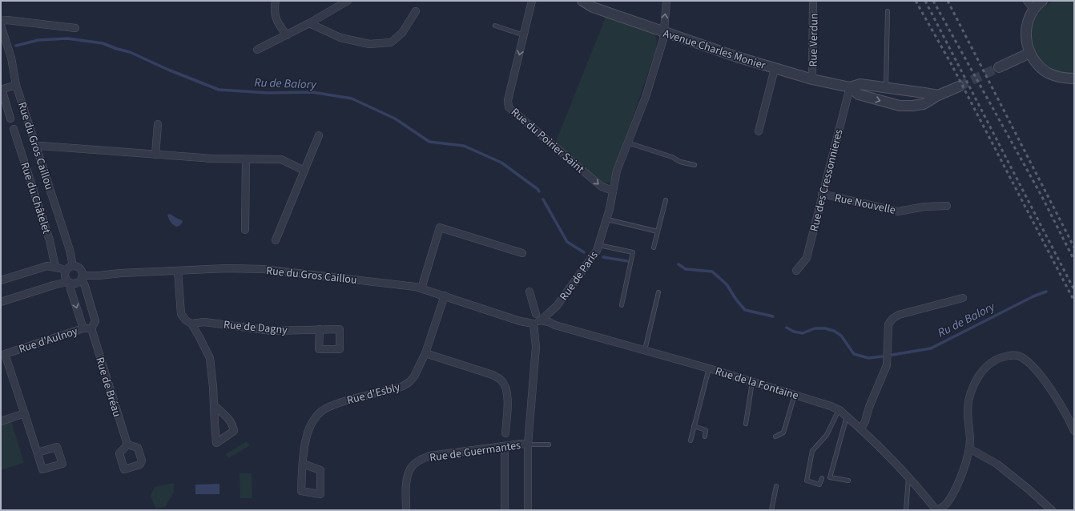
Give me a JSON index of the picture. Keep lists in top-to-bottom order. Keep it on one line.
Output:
{"streets":{"street":["Rue Verdun","Avenue Charles Monier","Rue du Poirier Saint","Rue du Gros Caillou","Rue des Cressonnieres","Rue du Châtelet","Rue Nouvelle","Rue de Paris","Rue de Dagny","Rue d'Aulnoy","Rue de la Fontaine","Rue de Bréau","Rue d'Esbly","Rue de Guermantes"]},"crossings":[["Rue Verdun","Avenue Charles Monier"],["Avenue Charles Monier","Rue des Cressonnieres"],["Avenue Charles Monier","Rue de Paris"],["Rue du Poirier Saint","Rue de Paris"],["Rue du Gros Caillou","Rue de Paris"],["Rue du Gros Caillou","Rue d'Aulnoy"],["Rue du Gros Caillou","Rue de la Fontaine"],["Rue du Gros Caillou","Rue de Bréau"],["Rue du Gros Caillou","Rue d'Esbly"],["Rue des Cressonnieres","Rue Nouvelle"],["Rue de Paris","Rue de la Fontaine"],["Rue d'Aulnoy","Rue de Bréau"]],"one_way":["Rue du Poirier Saint"],"water":["Ru de Balory"]}
